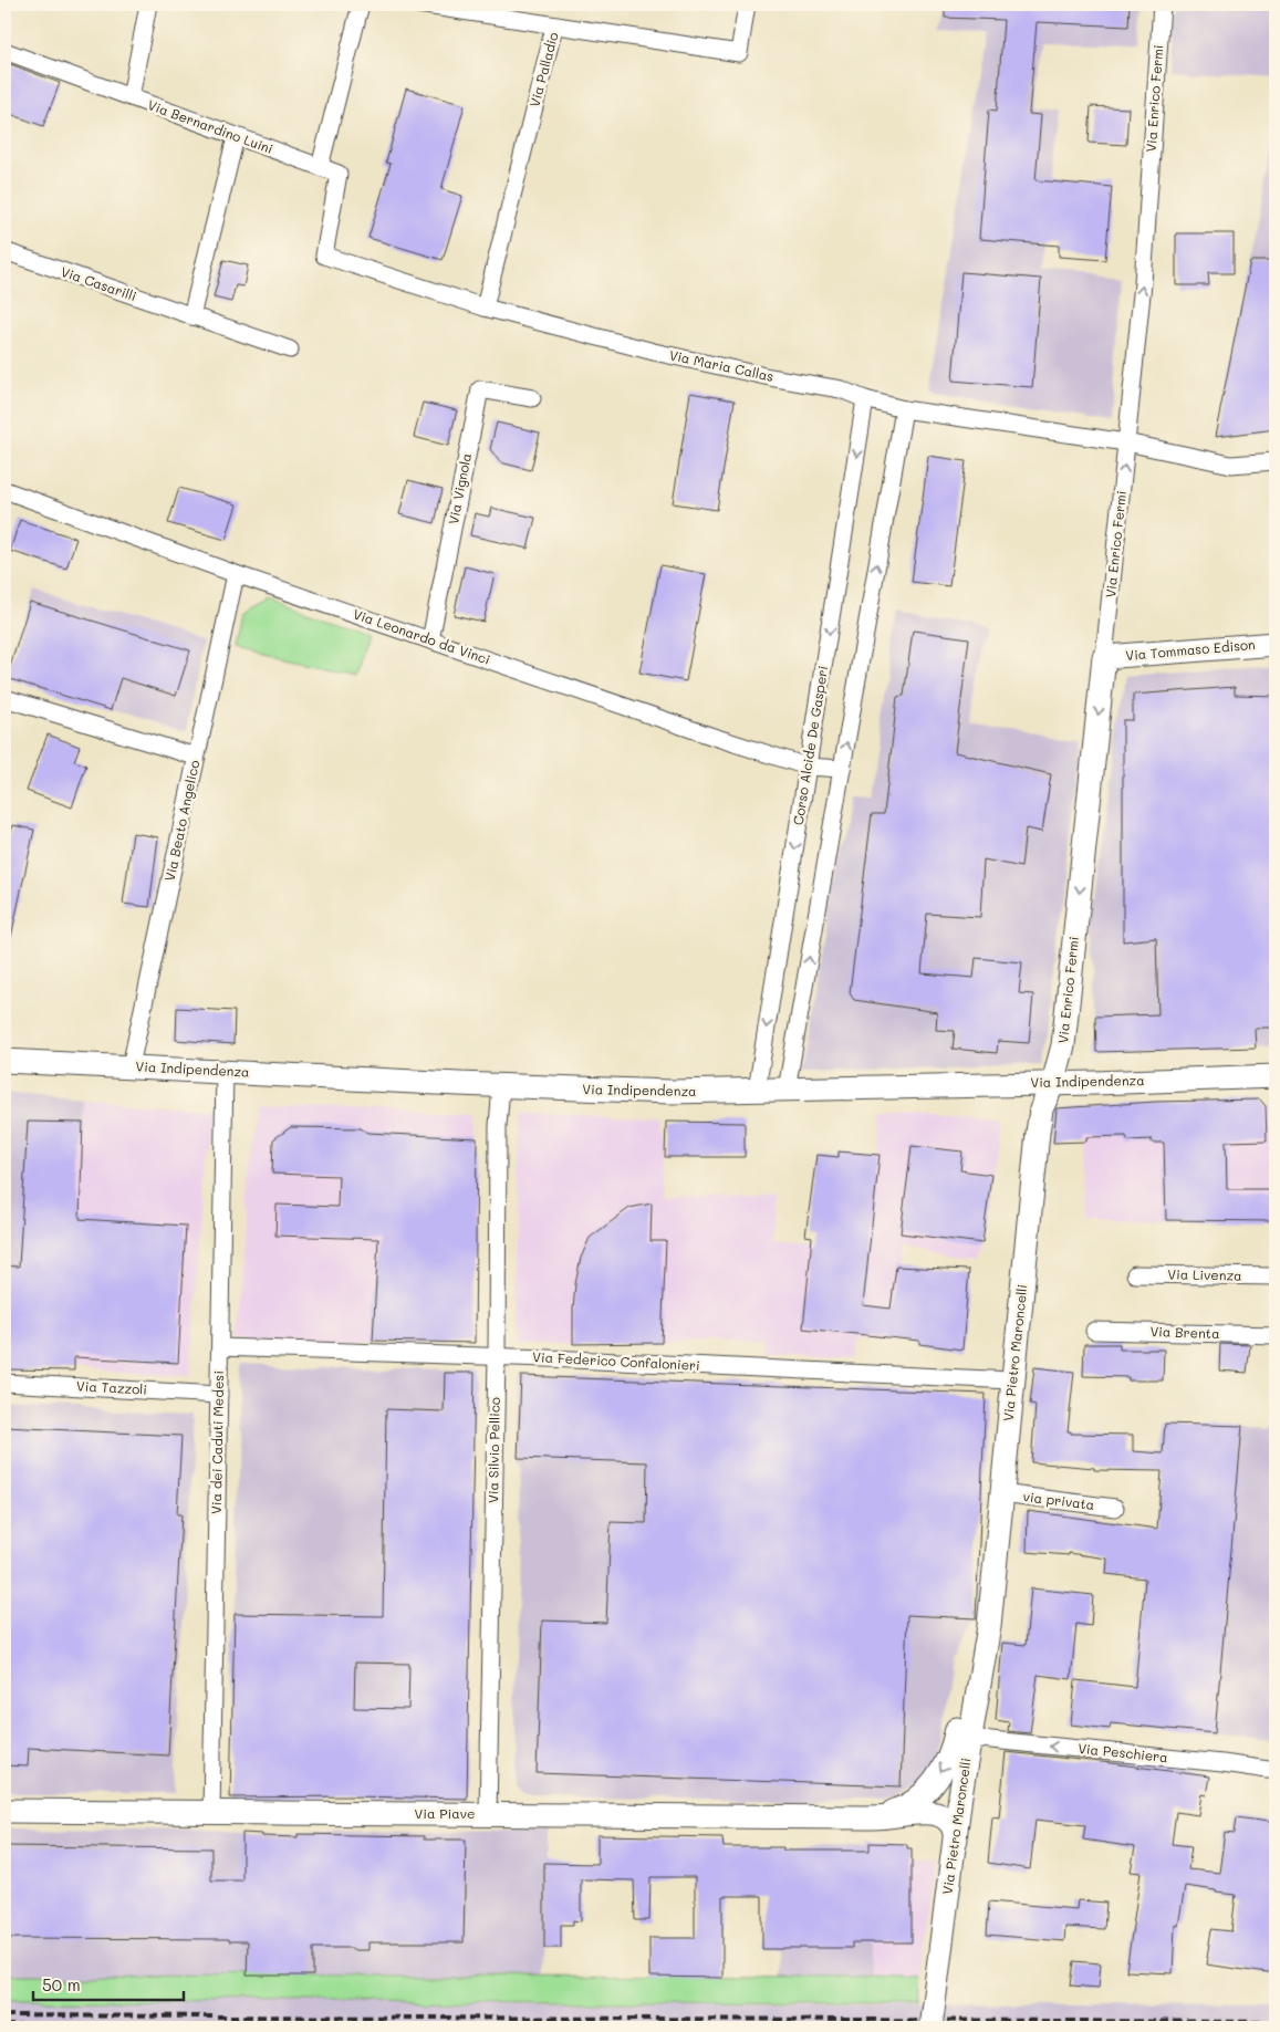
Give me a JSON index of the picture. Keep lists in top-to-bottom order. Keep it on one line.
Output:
{"streets":{"street":["Via Palladio","Via Enrico Fermi","Via Bernardino Luini","Via Casarilli","Via Maria Callas","Via Vignola","Via Leonardo da Vinci","Via Tommaso Edison","Corso Alcide De Gasperi","Via Beato Angelico","Via Indipendenza","Via Livenza","Via Brenta","Via Pietro Maroncelli","Via Federico Confalonieri","Via Tazzoli","Via dei Caduti Medesi","Via Silvio Pellico","via privata","Via Peschiera","Via Piave"]},"crossings":[["Via Palladio","Via Maria Callas"],["Via Enrico Fermi","Via Maria Callas"],["Via Enrico Fermi","Via Tommaso Edison"],["Via Enrico Fermi","Via Indipendenza"],["Via Enrico Fermi","Via Pietro Maroncelli"],["Via Bernardino Luini","Via Maria Callas"],["Via Maria Callas","Corso Alcide De Gasperi"],["Via Vignola","Via Leonardo da Vinci"],["Via Leonardo da Vinci","Corso Alcide De Gasperi"],["Via Leonardo da Vinci","Via Beato Angelico"],["Corso Alcide De Gasperi","Via Indipendenza"],["Via Beato Angelico","Via Indipendenza"],["Via Indipendenza","Via Pietro Maroncelli"],["Via Indipendenza","Via dei Caduti Medesi"],["Via Indipendenza","Via Silvio Pellico"],["Via Pietro Maroncelli","Via Federico Confalonieri"],["Via Pietro Maroncelli","via privata"],["Via Pietro Maroncelli","Via Peschiera"],["Via Pietro Maroncelli","Via Piave"],["Via Federico Confalonieri","Via dei Caduti Medesi"],["Via Federico Confalonieri","Via Silvio Pellico"],["Via Tazzoli","Via dei Caduti Medesi"],["Via dei Caduti Medesi","Via Piave"],["Via Silvio Pellico","Via Piave"]],"one_way":["Via Peschiera"],"scale_bar":"50 m"}
